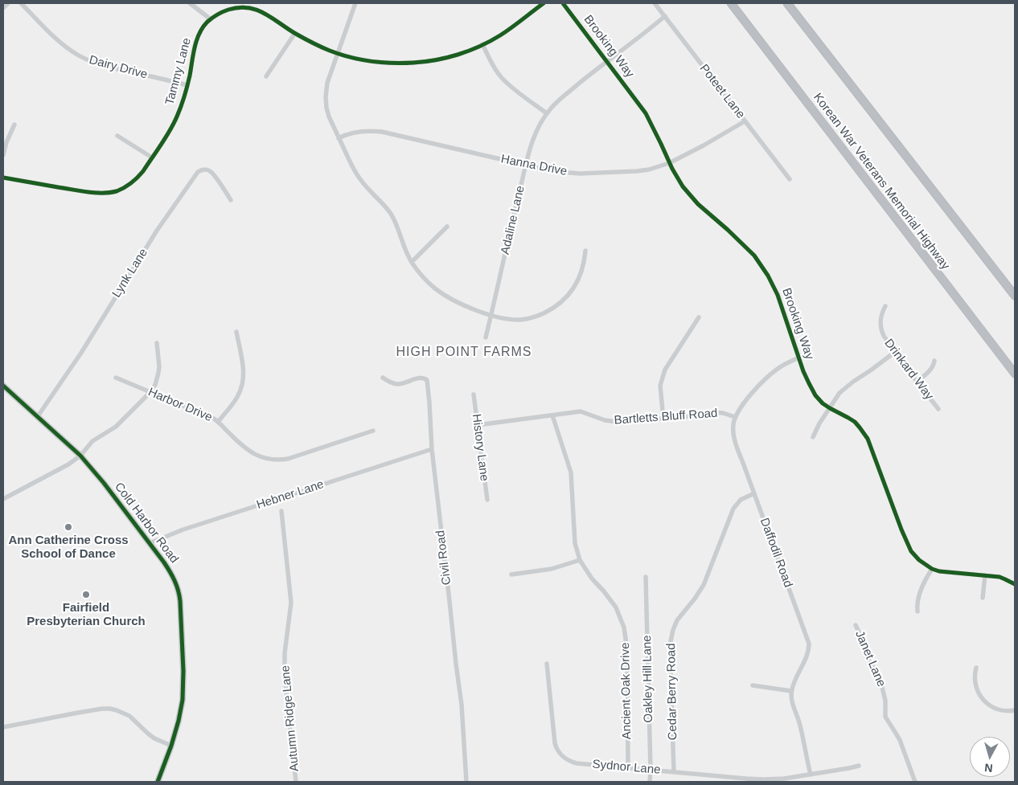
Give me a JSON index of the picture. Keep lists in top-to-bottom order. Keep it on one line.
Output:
{"streets":{"highway":["Korean War Veterans Memorial Highway"],"main road":["Cold Harbor Road"],"street":["Brooking Way","Dairy Drive","Tammy Lane","Poteet Lane","Hanna Drive","Adaline Lane","Lynk Lane","Drinkard Way","Harbor Drive","Bartletts Bluff Road","History Lane","Hebner Lane","Daffodil Road","Civil Road","Janet Lane","Oakley Hill Lane","Ancient Oak Drive","Cedar Berry Road","Autumn Ridge Lane","Sydnor Lane"]},"crossings":[["Brooking Way","Hanna Drive"],["Brooking Way","Adaline Lane"],["Dairy Drive","Tammy Lane"],["Poteet Lane","Hanna Drive"],["Poteet Lane","Adaline Lane"],["Hanna Drive","Adaline Lane"],["Lynk Lane","Cold Harbor Road"],["Bartletts Bluff Road","History Lane"],["Bartletts Bluff Road","Daffodil Road"],["Bartletts Bluff Road","Ancient Oak Drive"],["Hebner Lane","Cold Harbor Road"],["Hebner Lane","Civil Road"],["Daffodil Road","Cedar Berry Road"],["Oakley Hill Lane","Sydnor Lane"],["Ancient Oak Drive","Sydnor Lane"],["Cedar Berry Road","Sydnor Lane"]],"districts":["HIGH POINT FARMS"],"places":["Ann Catherine Cross School of Dance","Fairfield Presbyterian Church"],"north":"bottom"}
